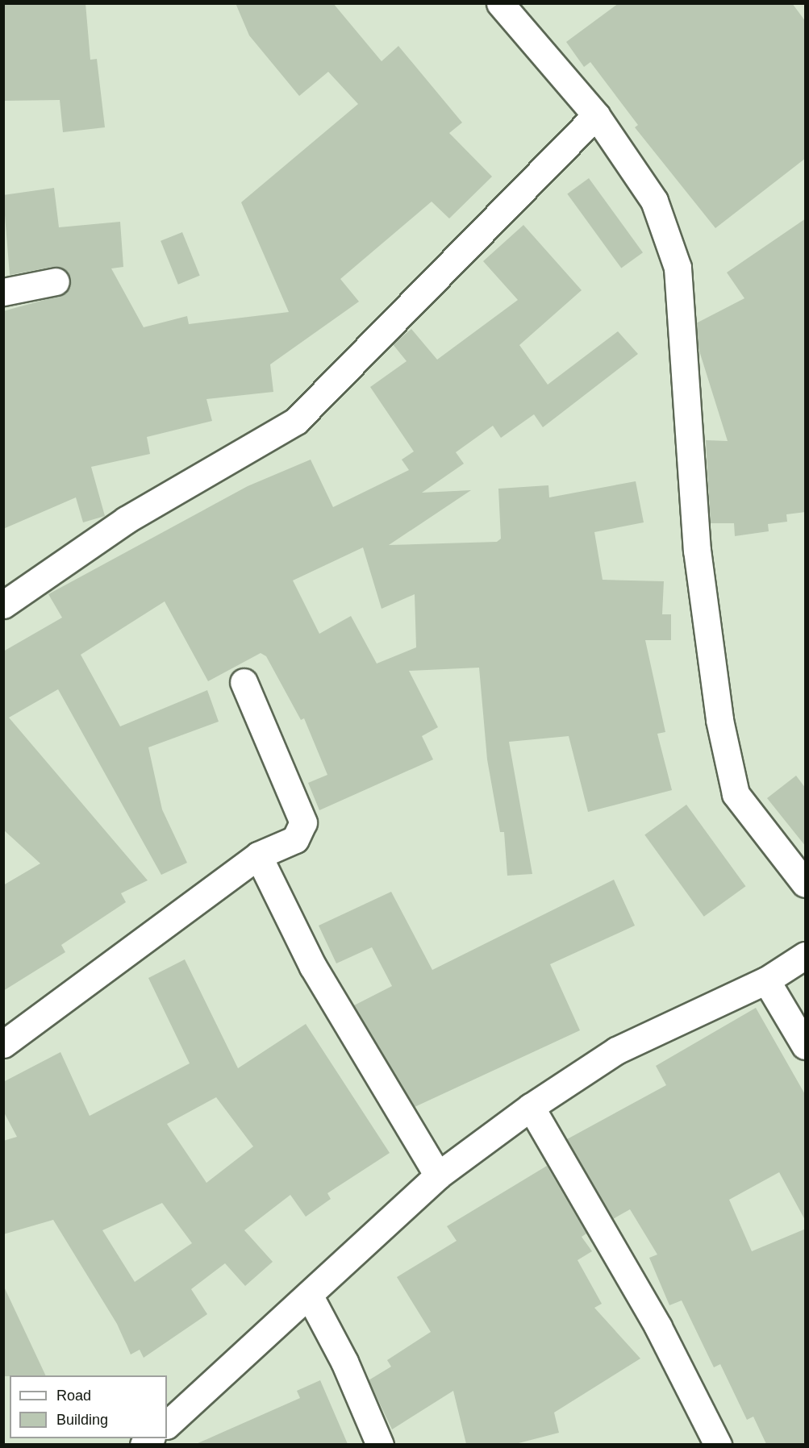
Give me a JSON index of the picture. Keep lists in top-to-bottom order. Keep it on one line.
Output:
{"legend":["Road","Building"]}
